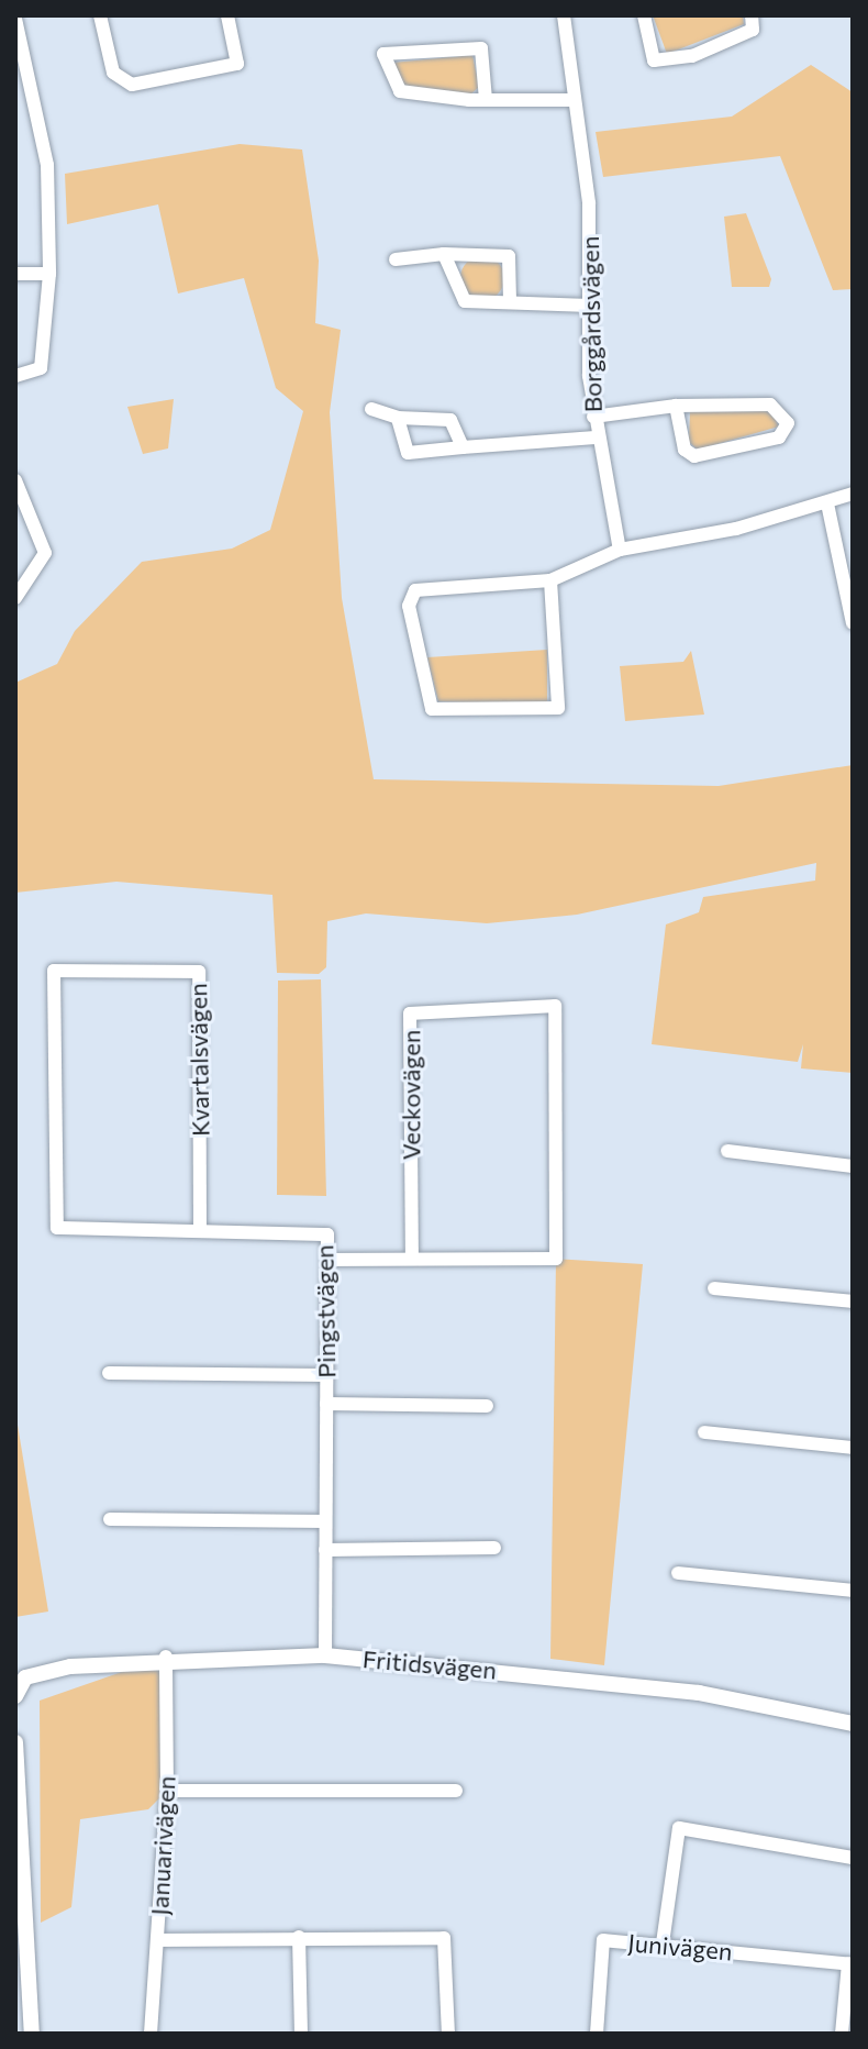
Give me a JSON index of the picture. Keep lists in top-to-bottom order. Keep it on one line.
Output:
{"streets":{"street":["Borggårdsvägen","Kvartalsvägen","Veckovägen","Pingstvägen","Fritidsvägen","Januarivägen","Junivägen"]},"crossings":[["Kvartalsvägen","Pingstvägen"],["Pingstvägen","Fritidsvägen"],["Fritidsvägen","Januarivägen"]]}
